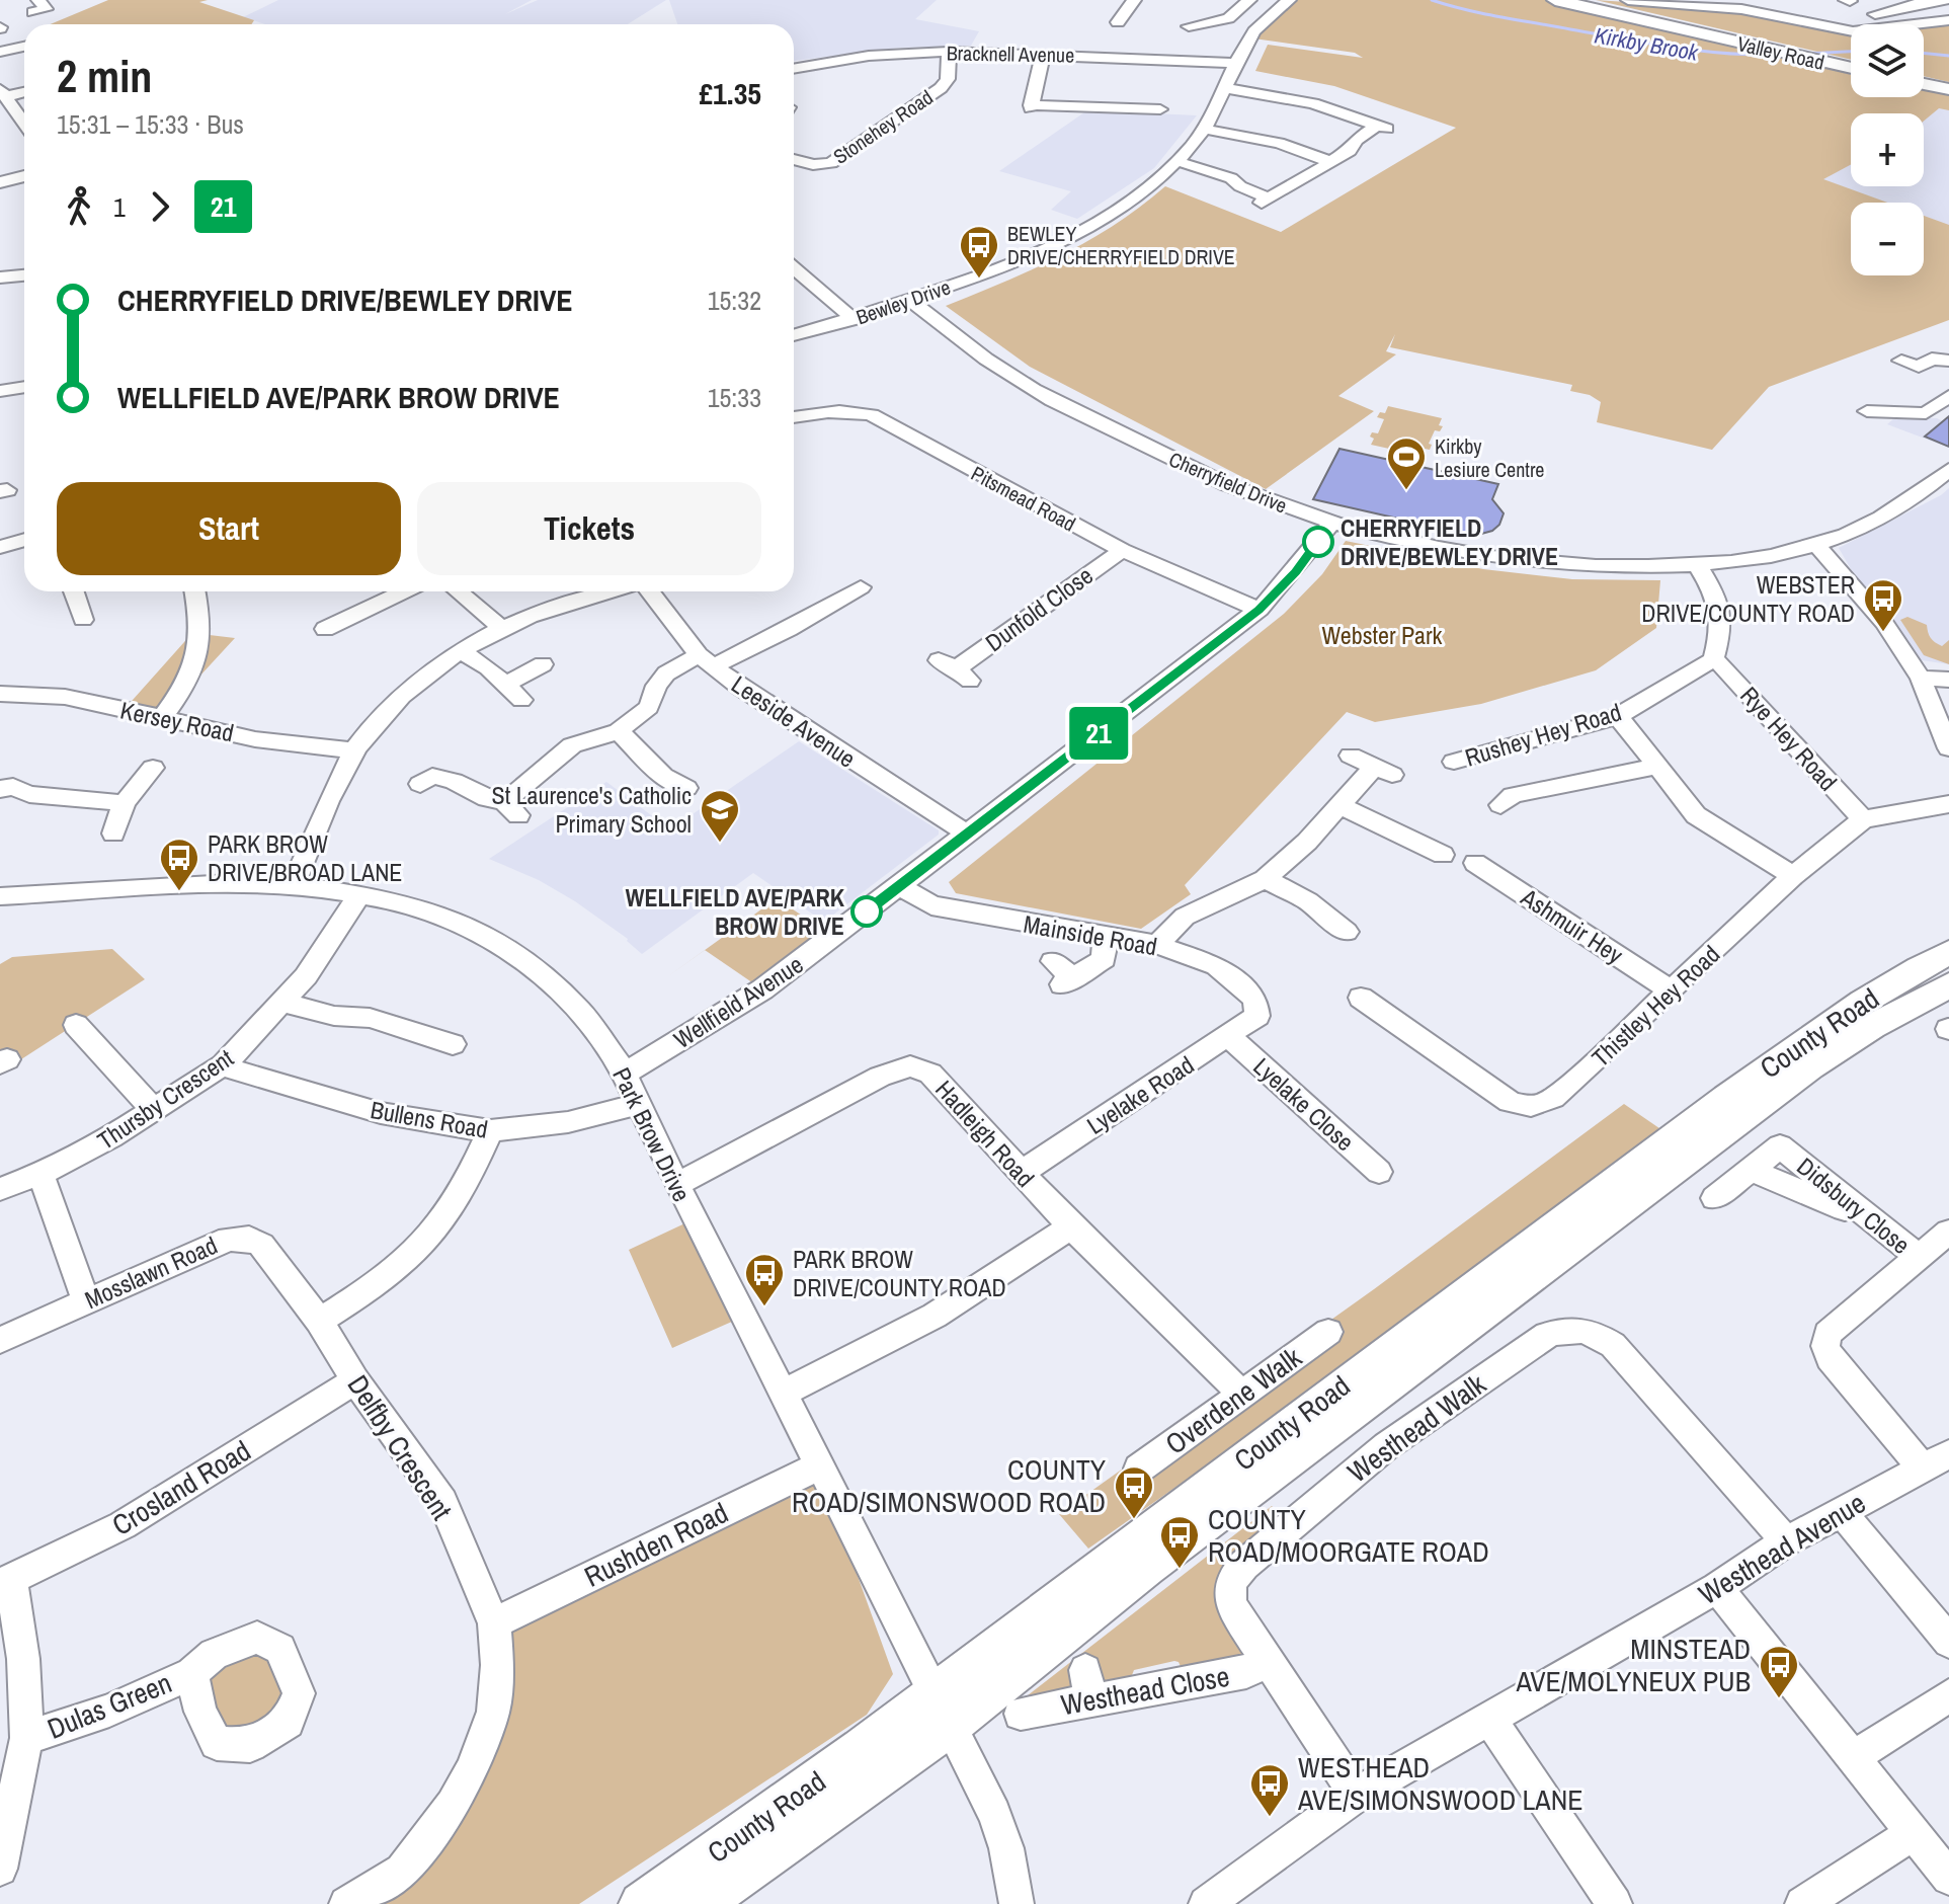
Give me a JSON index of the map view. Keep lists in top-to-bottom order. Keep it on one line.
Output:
{"streets":{"main road":["Valley Road","County Road"],"street":["Bracknell Avenue","Stonehey Road","Bewley Drive","Cherryfield Drive","Pitsmead Road","Dunfold Close","Kersey Road","Leeside Avenue","Rushey Hey Road","Rye Hey Road","Ashmuir Hey","Mainside Road","Wellfield Avenue","Thistley Hey Road","Lyelake Road","Thursby Crescent","Lyelake Close","Bullens Road","Hadleigh Road","Park Brow Drive","Didsbury Close","Mosslawn Road","Overdene Walk","Westhead Walk","Delfby Crescent","Crosland Road","Rushden Road","Westhead Avenue","Westhead Close","Dulas Green"]},"crossings":[["Bracknell Avenue","Stonehey Road"],["Bracknell Avenue","Bewley Drive"],["Bewley Drive","Cherryfield Drive"],["Cherryfield Drive","Wellfield Avenue"],["Pitsmead Road","Dunfold Close"],["Pitsmead Road","Wellfield Avenue"],["Leeside Avenue","Wellfield Avenue"],["Rushey Hey Road","Rye Hey Road"],["Rye Hey Road","Thistley Hey Road"],["Ashmuir Hey","Thistley Hey Road"],["Mainside Road","Wellfield Avenue"],["Mainside Road","Lyelake Road"],["Wellfield Avenue","Park Brow Drive"],["County Road","Park Brow Drive"],["Lyelake Road","Lyelake Close"],["Lyelake Road","Hadleigh Road"],["Thursby Crescent","Bullens Road"],["Thursby Crescent","Park Brow Drive"],["Bullens Road","Park Brow Drive"],["Hadleigh Road","Park Brow Drive"],["Hadleigh Road","Overdene Walk"],["Park Brow Drive","Rushden Road"],["Mosslawn Road","Delfby Crescent"],["Westhead Walk","Westhead Avenue"],["Westhead Walk","Westhead Close"],["Delfby Crescent","Crosland Road"],["Delfby Crescent","Rushden Road"]],"water":["Kirkby Brook"],"parks":["Webster Park"],"places":{"bus stop":["BEWLEY DRIVE/CHERRYFIELD DRIVE","WEBSTER DRIVE/COUNTY ROAD","PARK BROW DRIVE/BROAD LANE","PARK BROW DRIVE/COUNTY ROAD","COUNTY ROAD/SIMONSWOOD ROAD","COUNTY ROAD/MOORGATE ROAD","MINSTEAD AVE/MOLYNEUX PUB","WESTHEAD AVE/SIMONSWOOD LANE"],"sports":["Kirkby Lesiure Centre"],"other":["CHERRYFIELD DRIVE/BEWLEY DRIVE","WELLFIELD AVE/PARK BROW DRIVE"],"school or university":["St Laurence's Catholic Primary School"]},"lines":["bus line 21"],"page":{"on_map":"21","map_buttons":["+","−"],"heading":["2 min","15:31 – 15:33 · Bus","£1.35"],"legs":["1","21"],"list":[{"name":"CHERRYFIELD DRIVE/BEWLEY DRIVE","value":"15:32"},{"name":"WELLFIELD AVE/PARK BROW DRIVE","value":"15:33"}],"buttons":["Start","Tickets"]}}
